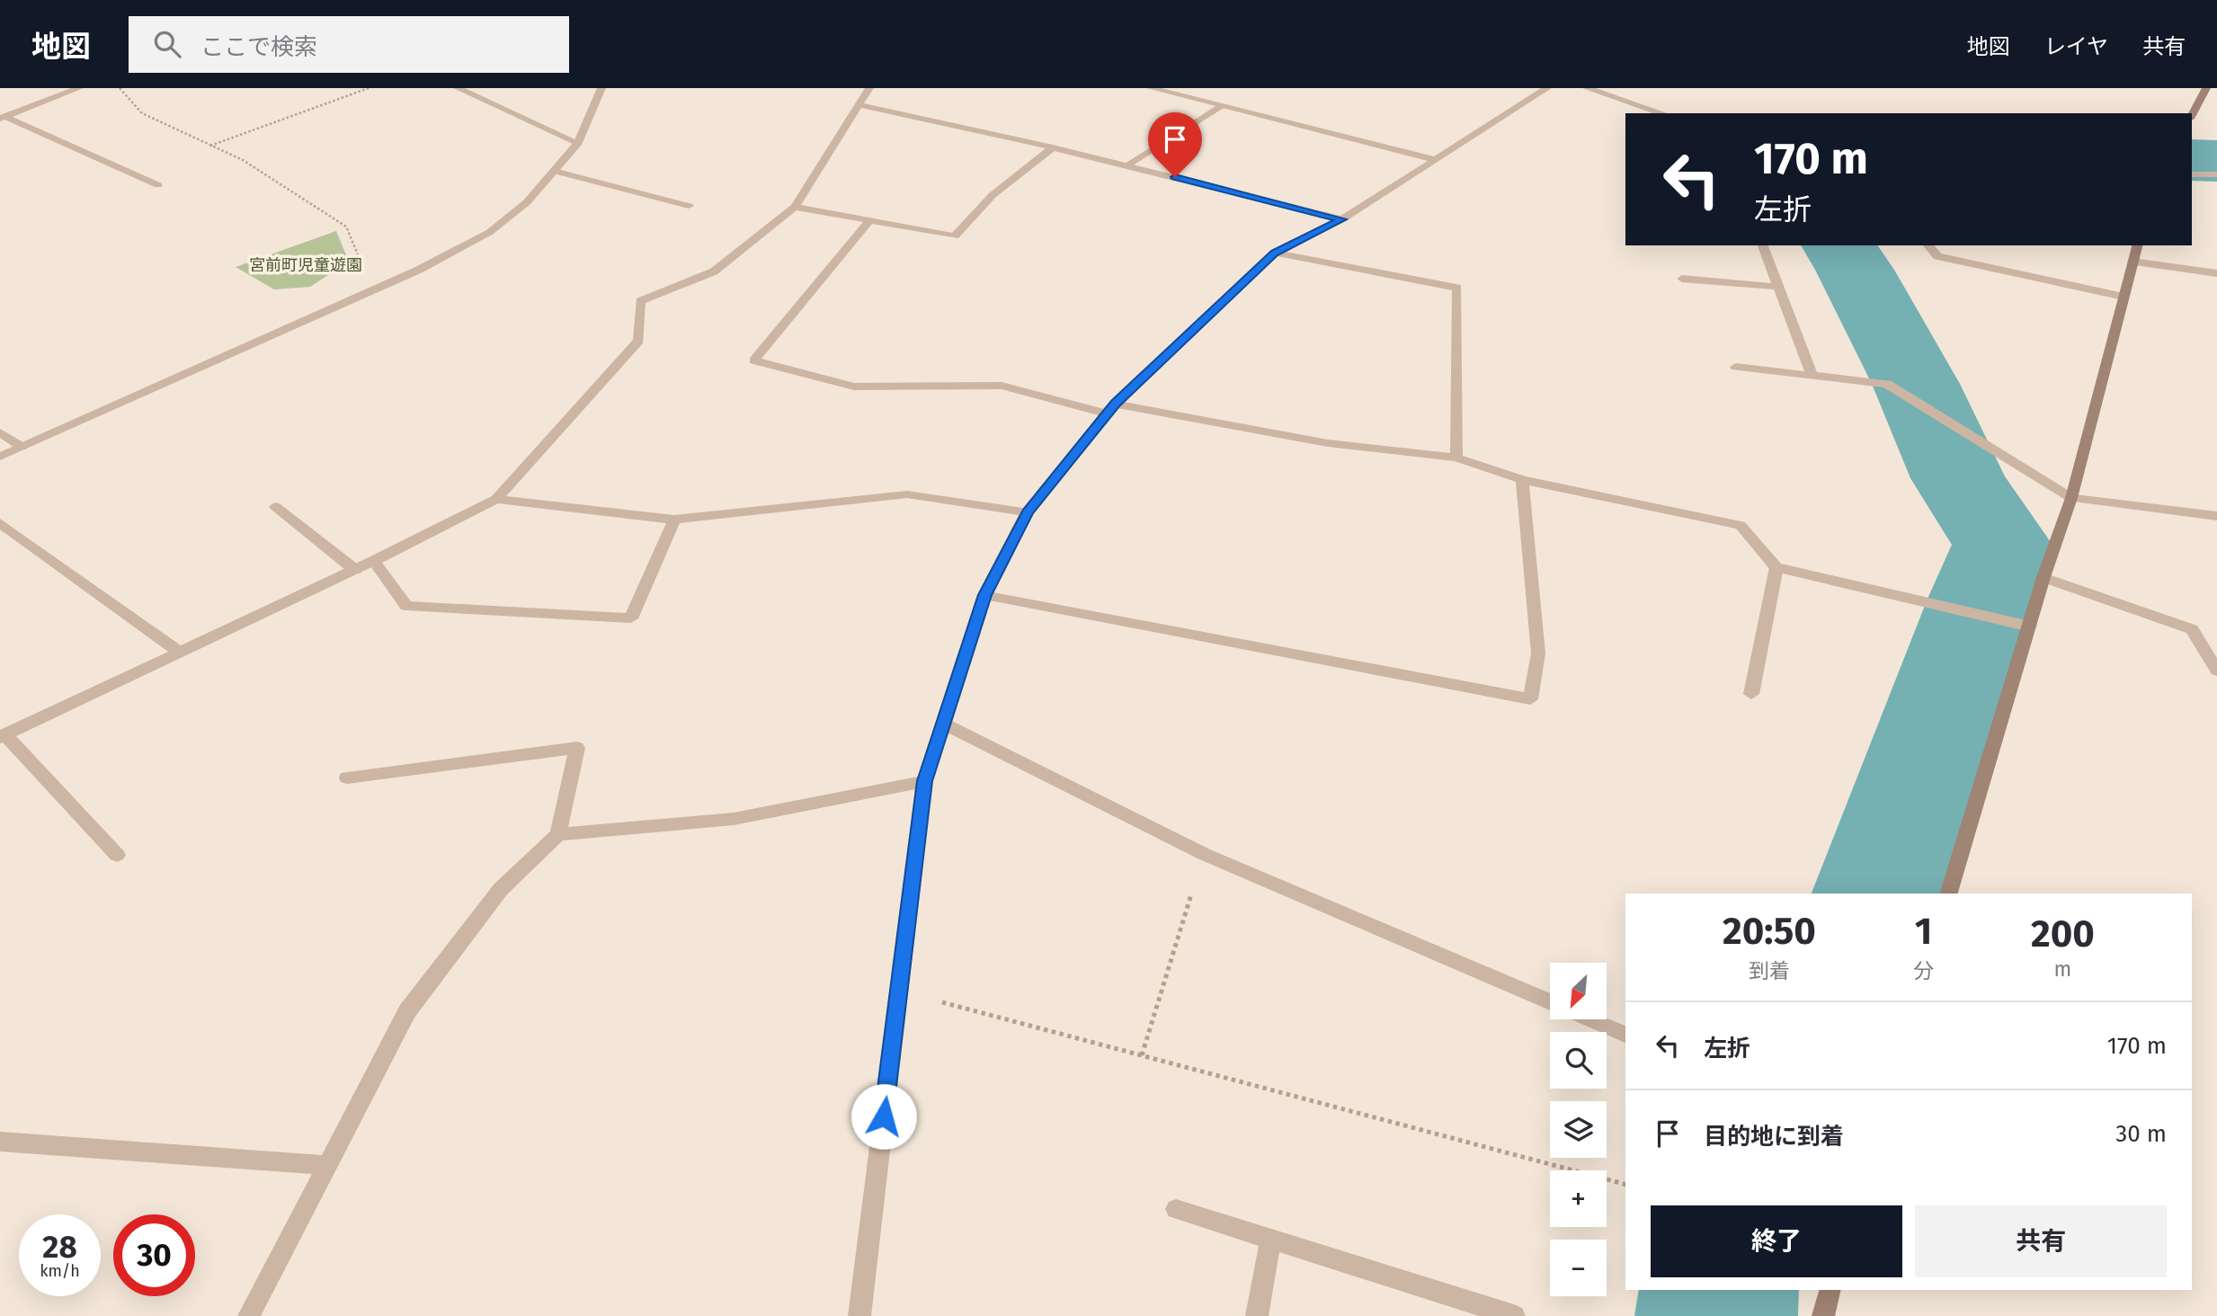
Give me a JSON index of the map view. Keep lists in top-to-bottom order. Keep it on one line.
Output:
{"parks":["宮前町児童遊園"],"north":"bottom left","page":{"header":"地図","search":"ここで検索","nav":["地図","レイヤ","共有"],"turn":["170 m","左折"],"eta":["20:50","到着","1","分","200","m"],"map_buttons":["+","−"],"list":[{"name":"左折","value":"170 m"},{"name":"目的地に到着","value":"30 m"}],"buttons":["終了","共有"],"speed":"28 km/h","limit":"30"}}
